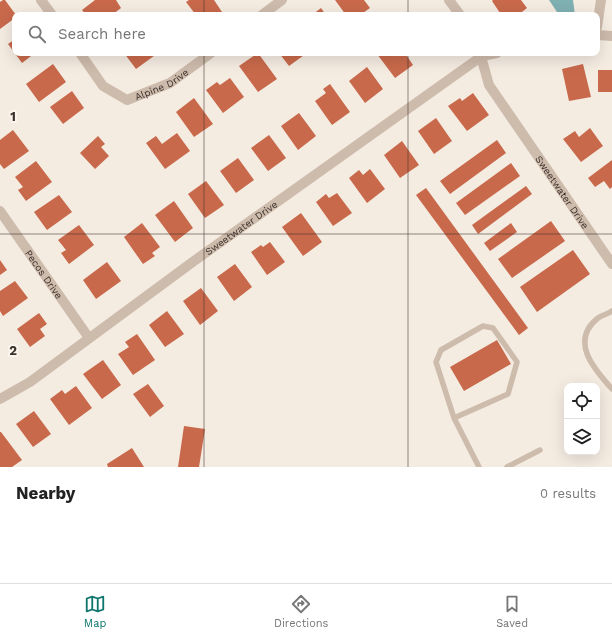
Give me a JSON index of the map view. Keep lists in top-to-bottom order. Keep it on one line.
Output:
{"streets":{"street":["Alpine Drive","Sweetwater Drive","Pecos Drive"]},"crossings":[["Sweetwater Drive","Pecos Drive"]],"page":{"search":"Search here","heading":["Nearby","0 results"],"nav":["Map","Directions","Saved"]},"grid":{"rows":["1","2"]}}
